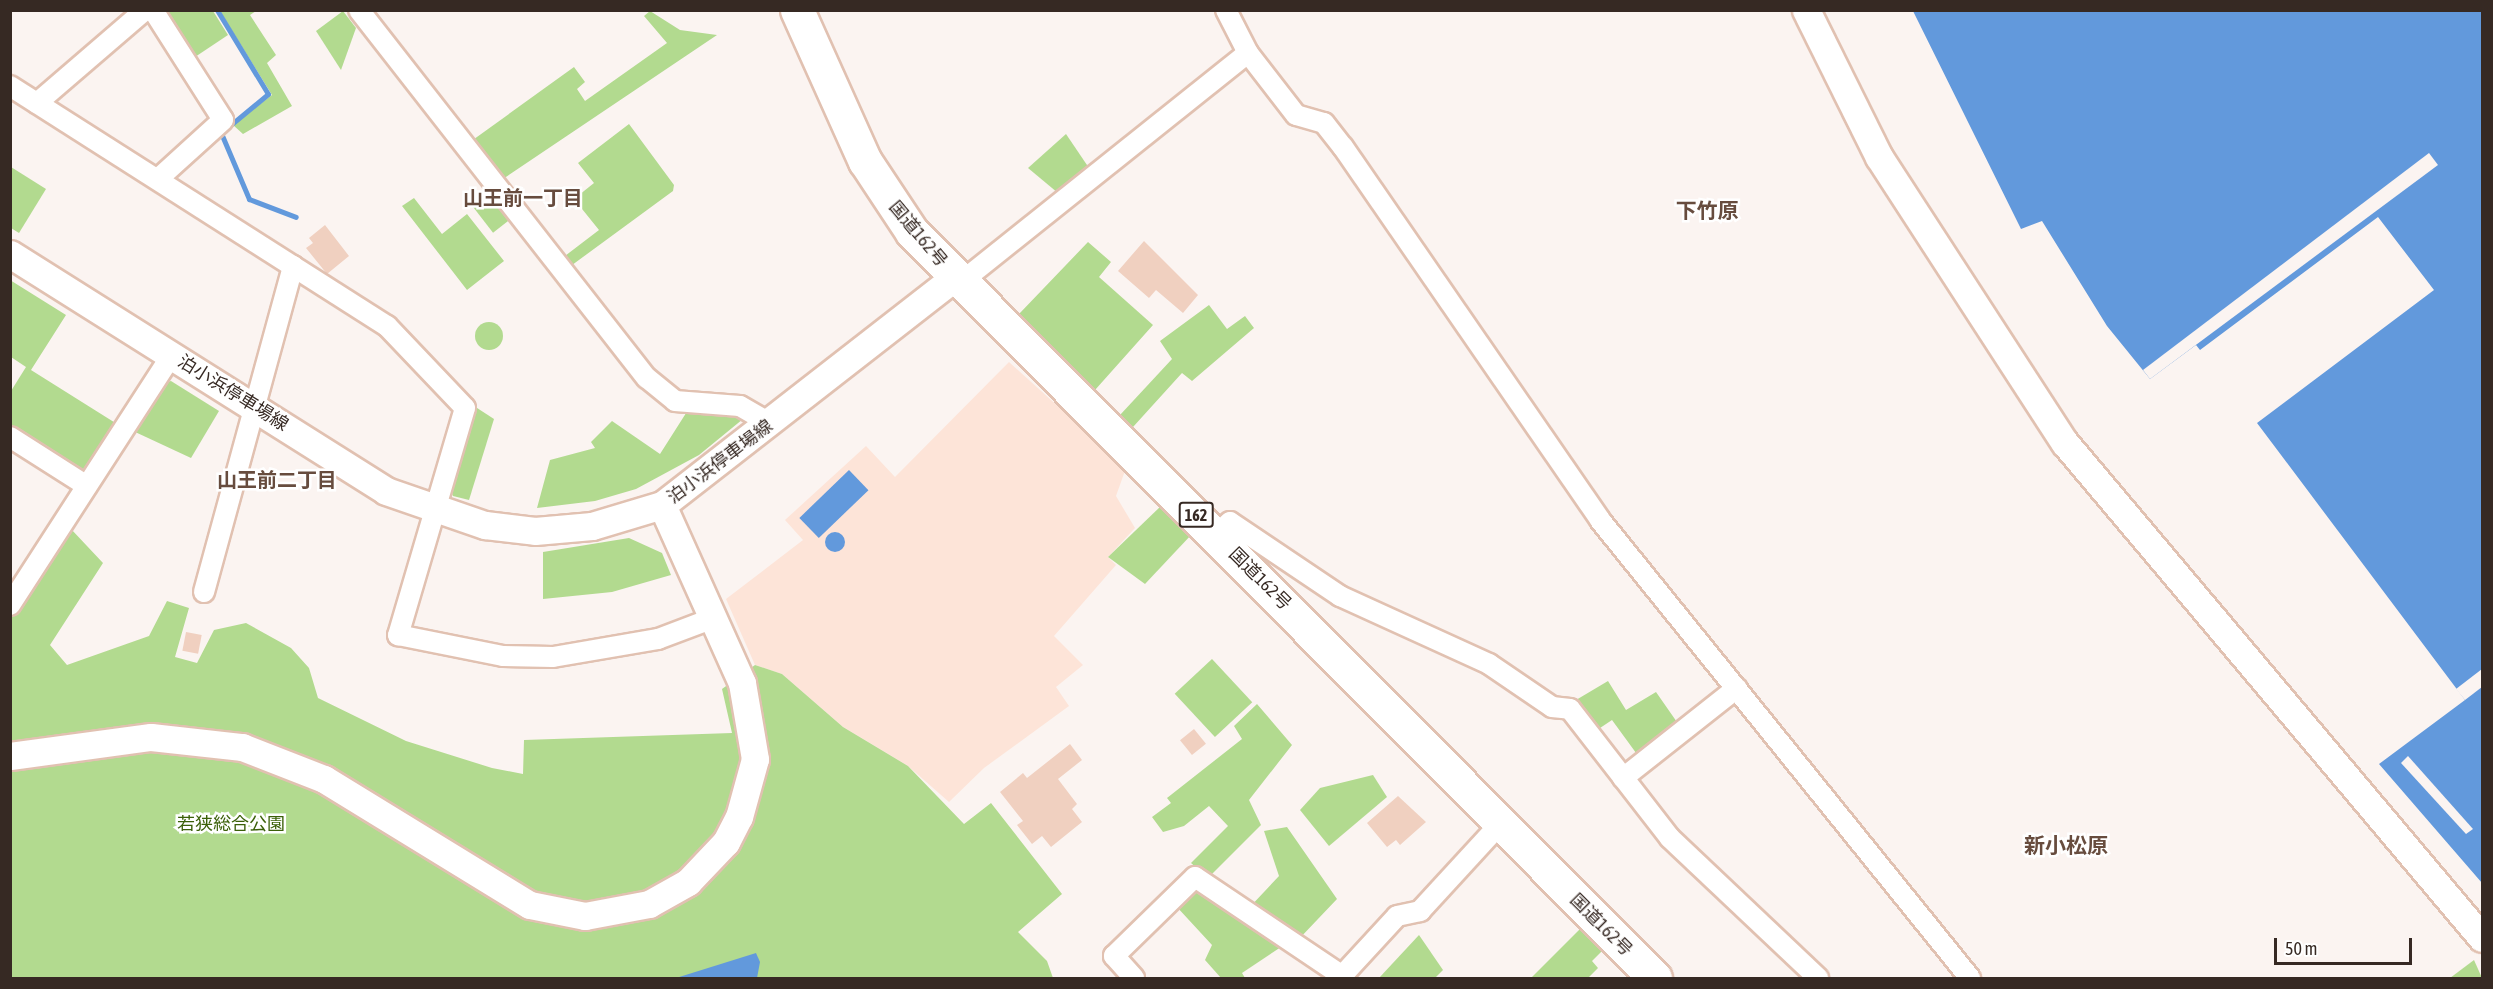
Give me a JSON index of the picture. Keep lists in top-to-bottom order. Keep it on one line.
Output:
{"streets":{"highway":["国道162号","162"],"street":["泊小浜停車場線"]},"crossings":[["国道162号","泊小浜停車場線"]],"districts":["山王前一丁目","下竹原","山王前二丁目","新小松原"],"parks":["若狭総合公園"],"scale_bar":"50 m"}
